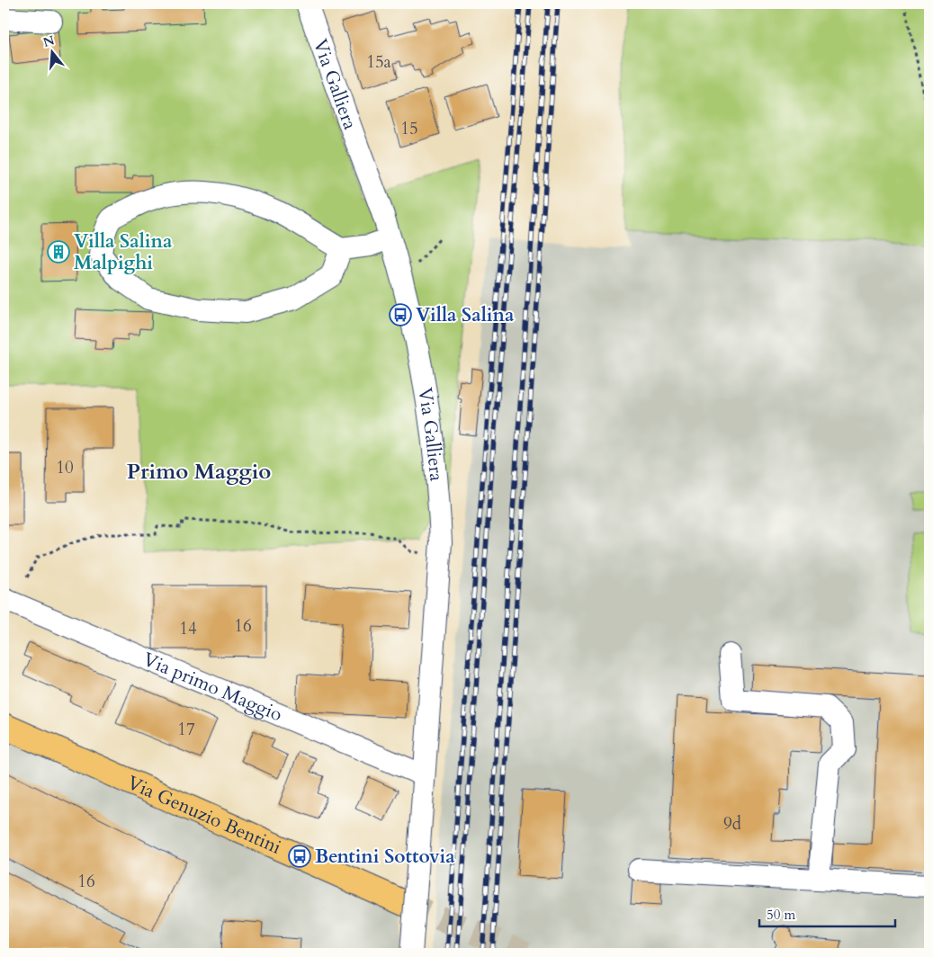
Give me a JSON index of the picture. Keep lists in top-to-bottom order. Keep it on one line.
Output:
{"streets":{"main road":["Via Genuzio Bentini"],"street":["Via Galliera","Via primo Maggio"]},"crossings":[["Via Galliera","Via primo Maggio"]],"districts":["Primo Maggio"],"places":{"building":["Villa Salina Malpighi"],"bus stop":["Villa Salina","Bentini Sottovia"]},"house_numbers":["15a","15","10","16","14","17","9d","16"],"scale_bar":"50 m","north":"top"}
